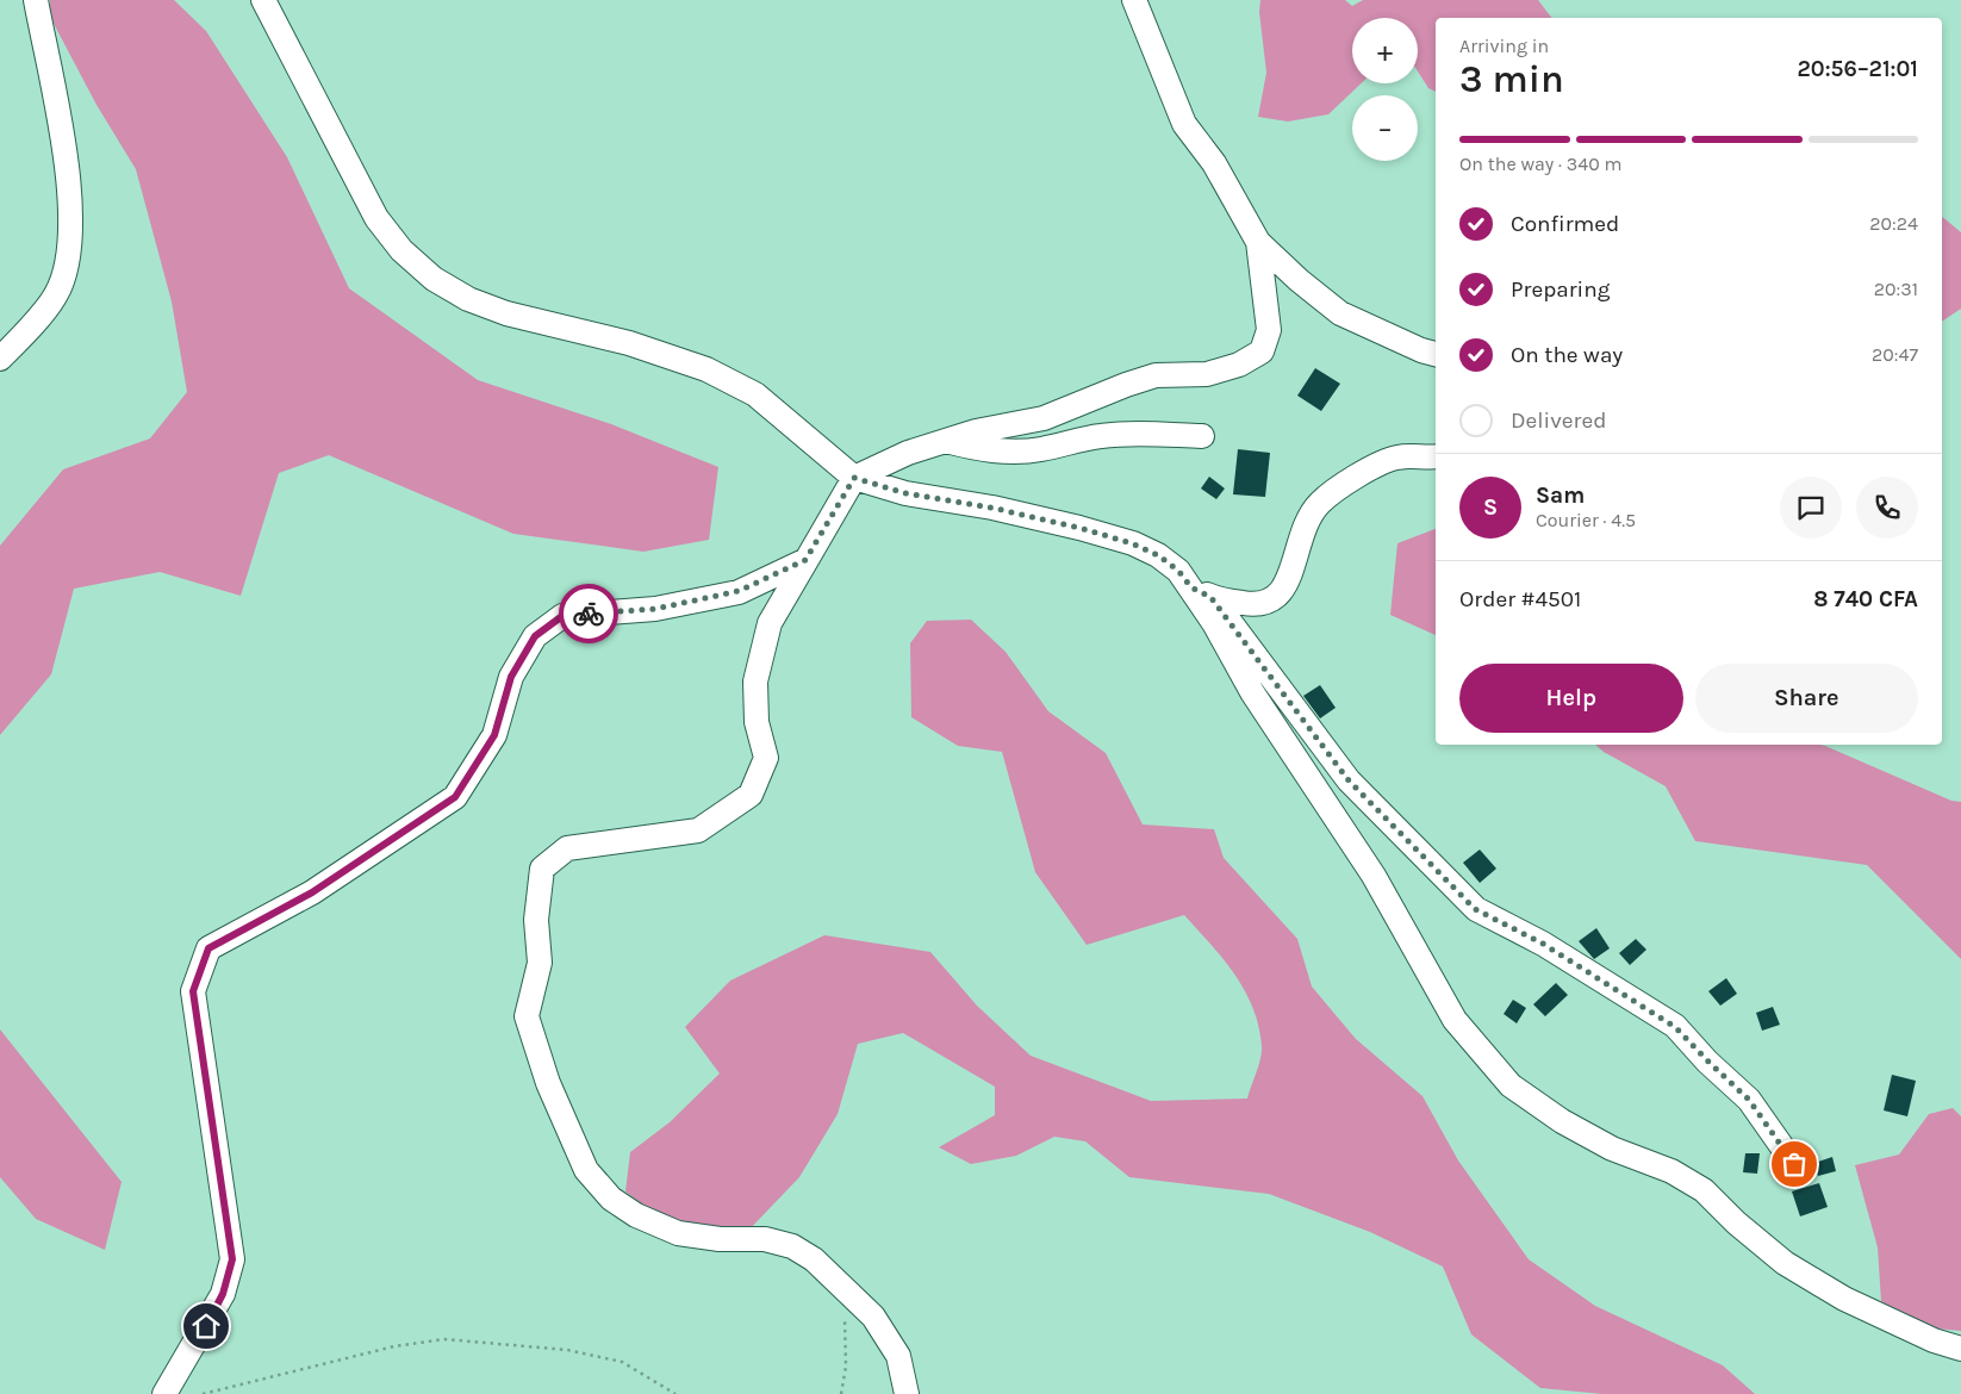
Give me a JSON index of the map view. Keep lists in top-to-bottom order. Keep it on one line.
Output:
{"page":{"map_buttons":["+","−"],"heading":["3 min","Arriving in","20:56–21:01"],"panel":["Sam","Courier · 4.5","Order #4501","8 740 CFA"],"bar":"On the way · 340 m","list":[["Confirmed","20:24"],["Preparing","20:31"],["On the way","20:47"],"Delivered"],"round":"S","buttons":["Help","Share"]}}
